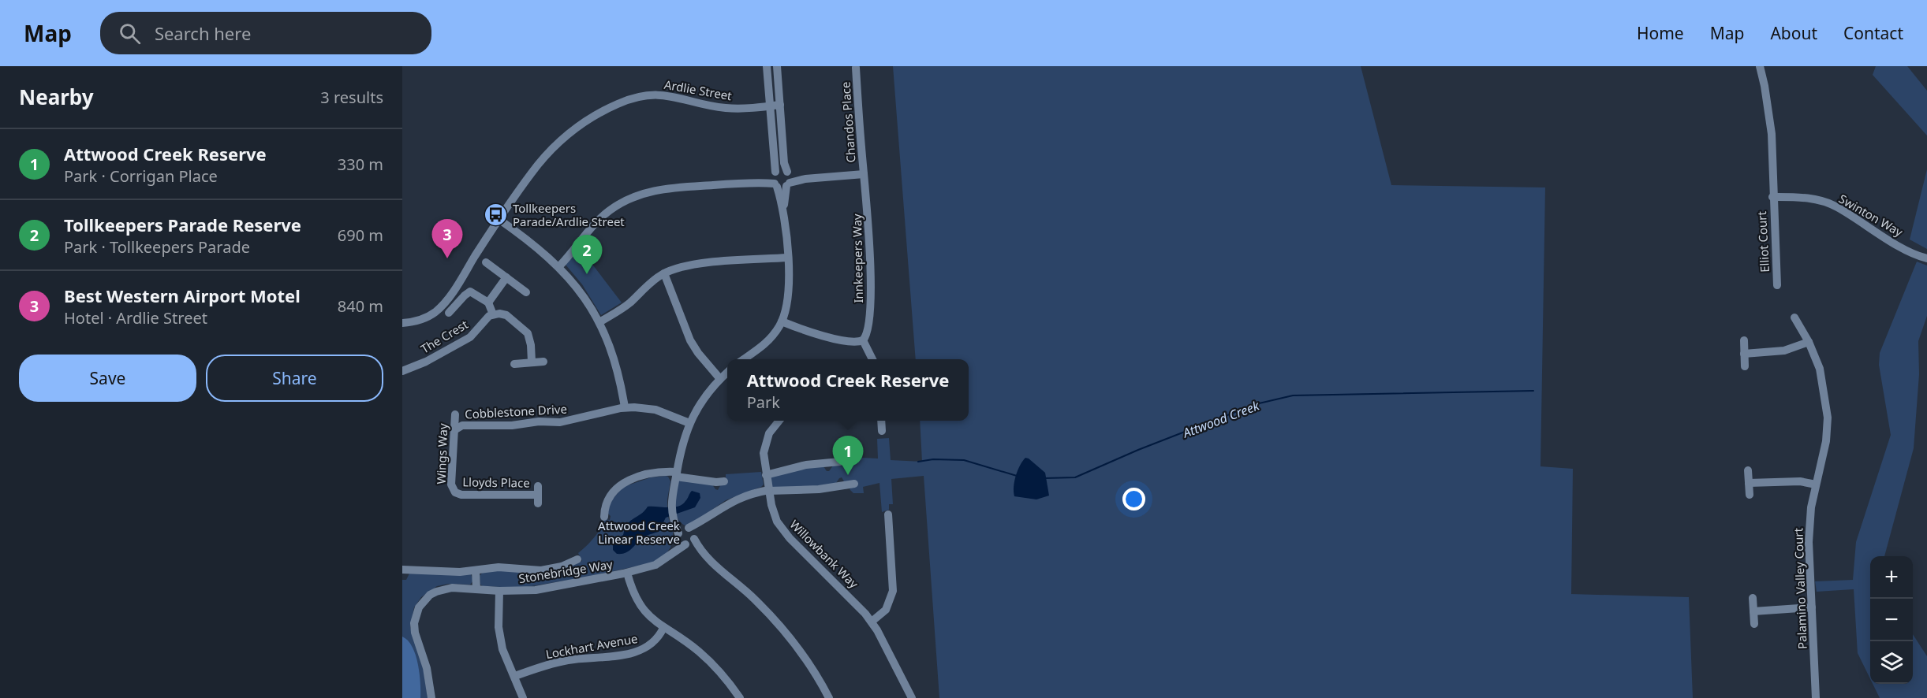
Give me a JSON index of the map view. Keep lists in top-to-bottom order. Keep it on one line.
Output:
{"streets":{"street":["Ardlie Street","Chandos Place","Swinton Way","Elliot Court","Innkeepers Way","The Crest","Cobblestone Drive","Wings Way","Lloyds Place","Willowbank Way","Stonebridge Way","Palamino Valley Court","Lockhart Avenue"]},"crossings":[["Chandos Place","Innkeepers Way"],["Swinton Way","Elliot Court"],["Cobblestone Drive","Wings Way"],["Wings Way","Lloyds Place"]],"water":["Attwood Creek"],"parks":["Attwood Creek Linear Reserve"],"places":{"bus stop":["Tollkeepers Parade/Ardlie Street"]},"page":{"header":"Map","search":"Search here","nav":["Home","Map","About","Contact"],"heading":["Nearby","3 results"],"list":[{"mark":"1","name":"Attwood Creek Reserve","note":"Park · Corrigan Place","value":"330 m"},{"mark":"2","name":"Tollkeepers Parade Reserve","note":"Park · Tollkeepers Parade","value":"690 m"},{"mark":"3","name":"Best Western Airport Motel","note":"Hotel · Ardlie Street","value":"840 m"}],"pins":["3","2","1"],"buttons":["Save","Share"],"popup":["Attwood Creek Reserve","Park"],"map_buttons":["+","−"]}}
